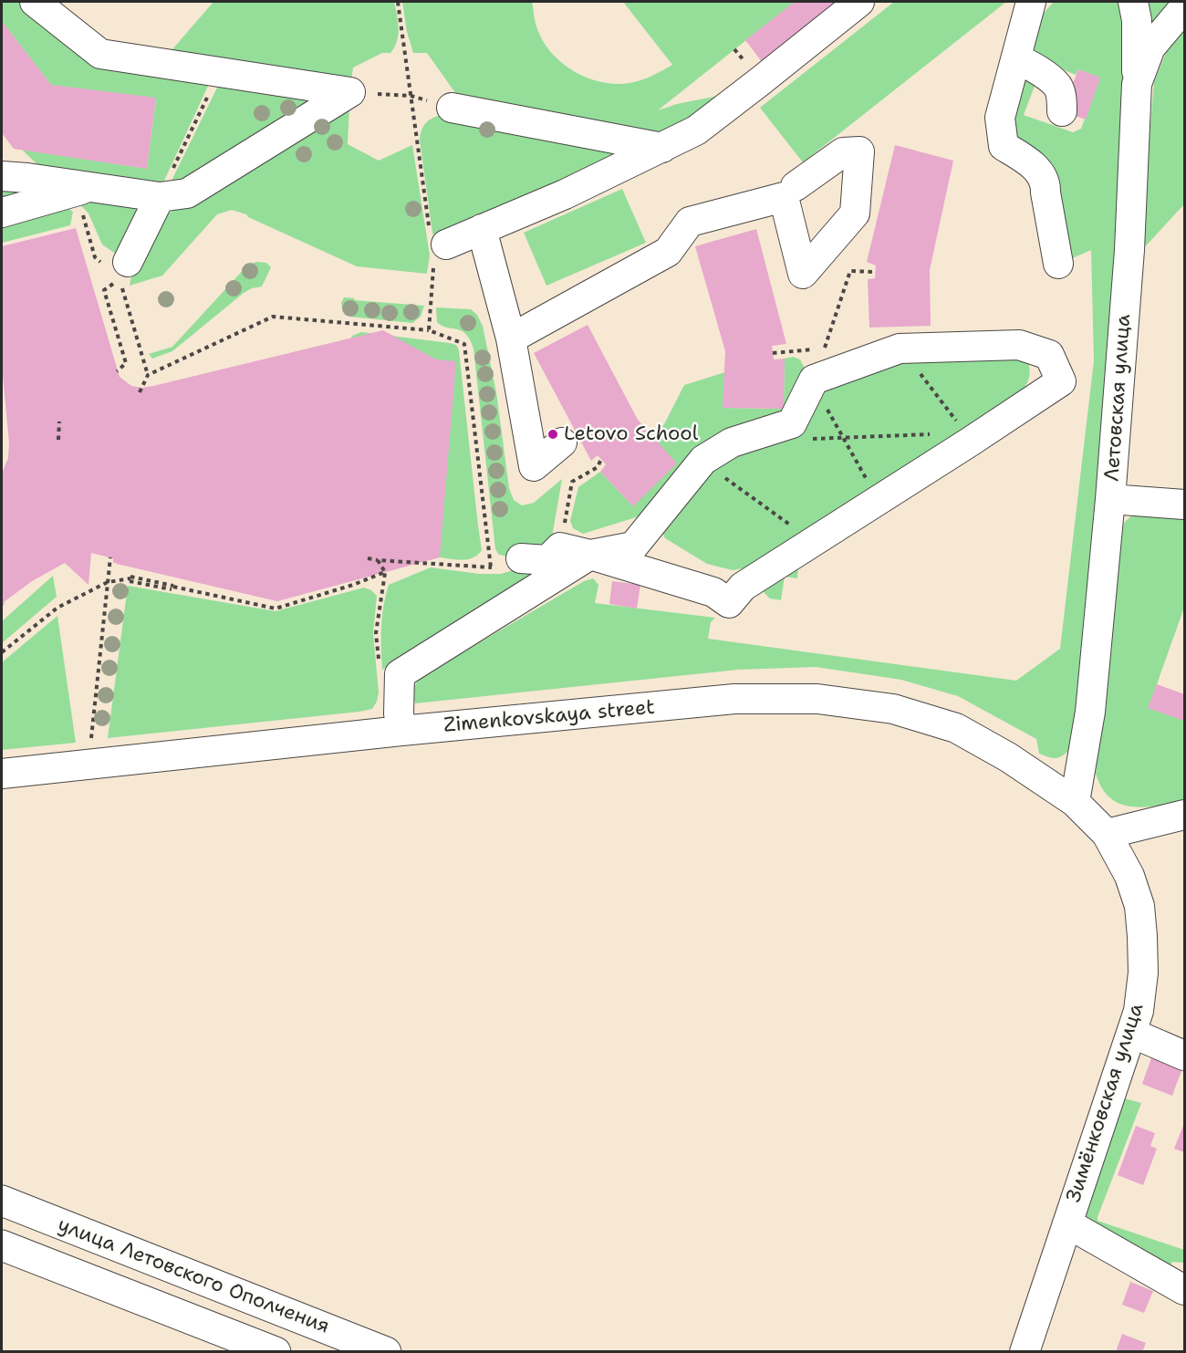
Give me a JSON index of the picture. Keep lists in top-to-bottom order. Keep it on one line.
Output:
{"streets":{"main road":["улица Летовского Ополчения"],"street":["Летовская улица","Zimenkovskaya street","Зимёнковская улица"]},"crossings":[["Летовская улица","Zimenkovskaya street"],["Летовская улица","Зимёнковская улица"],["Zimenkovskaya street","Зимёнковская улица"]],"places":["Letovo School"]}
